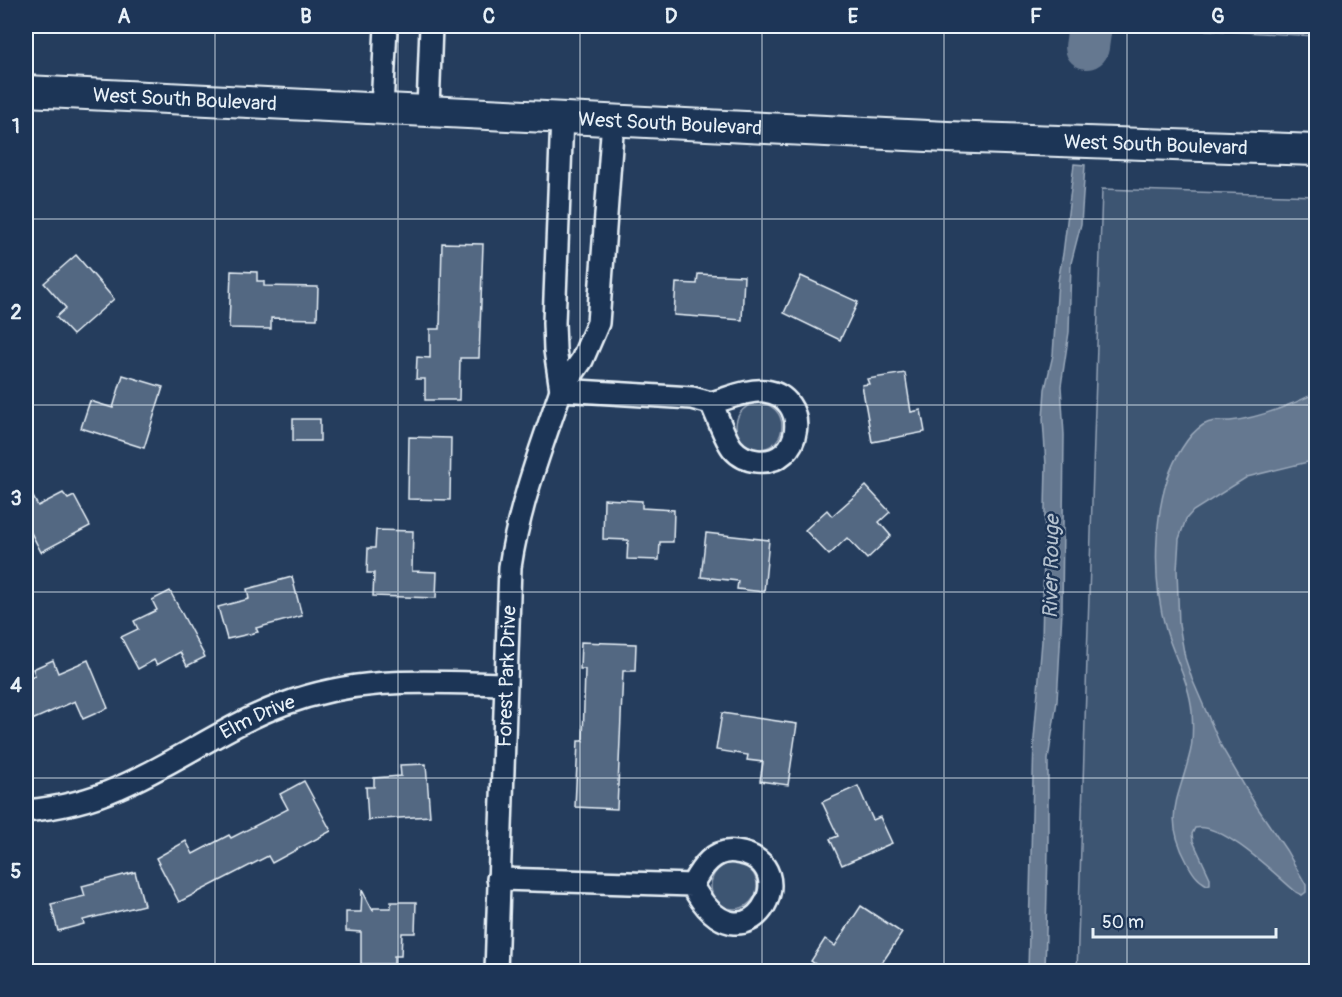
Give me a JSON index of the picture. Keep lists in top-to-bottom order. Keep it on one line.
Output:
{"streets":{"main road":["West South Boulevard"],"street":["Forest Park Drive","Elm Drive"]},"crossings":[["West South Boulevard","Forest Park Drive"],["Forest Park Drive","Elm Drive"]],"water":["River Rouge"],"scale_bar":"50 m","grid":{"columns":["A","B","C","D","E","F","G"],"rows":["1","2","3","4","5"]}}
